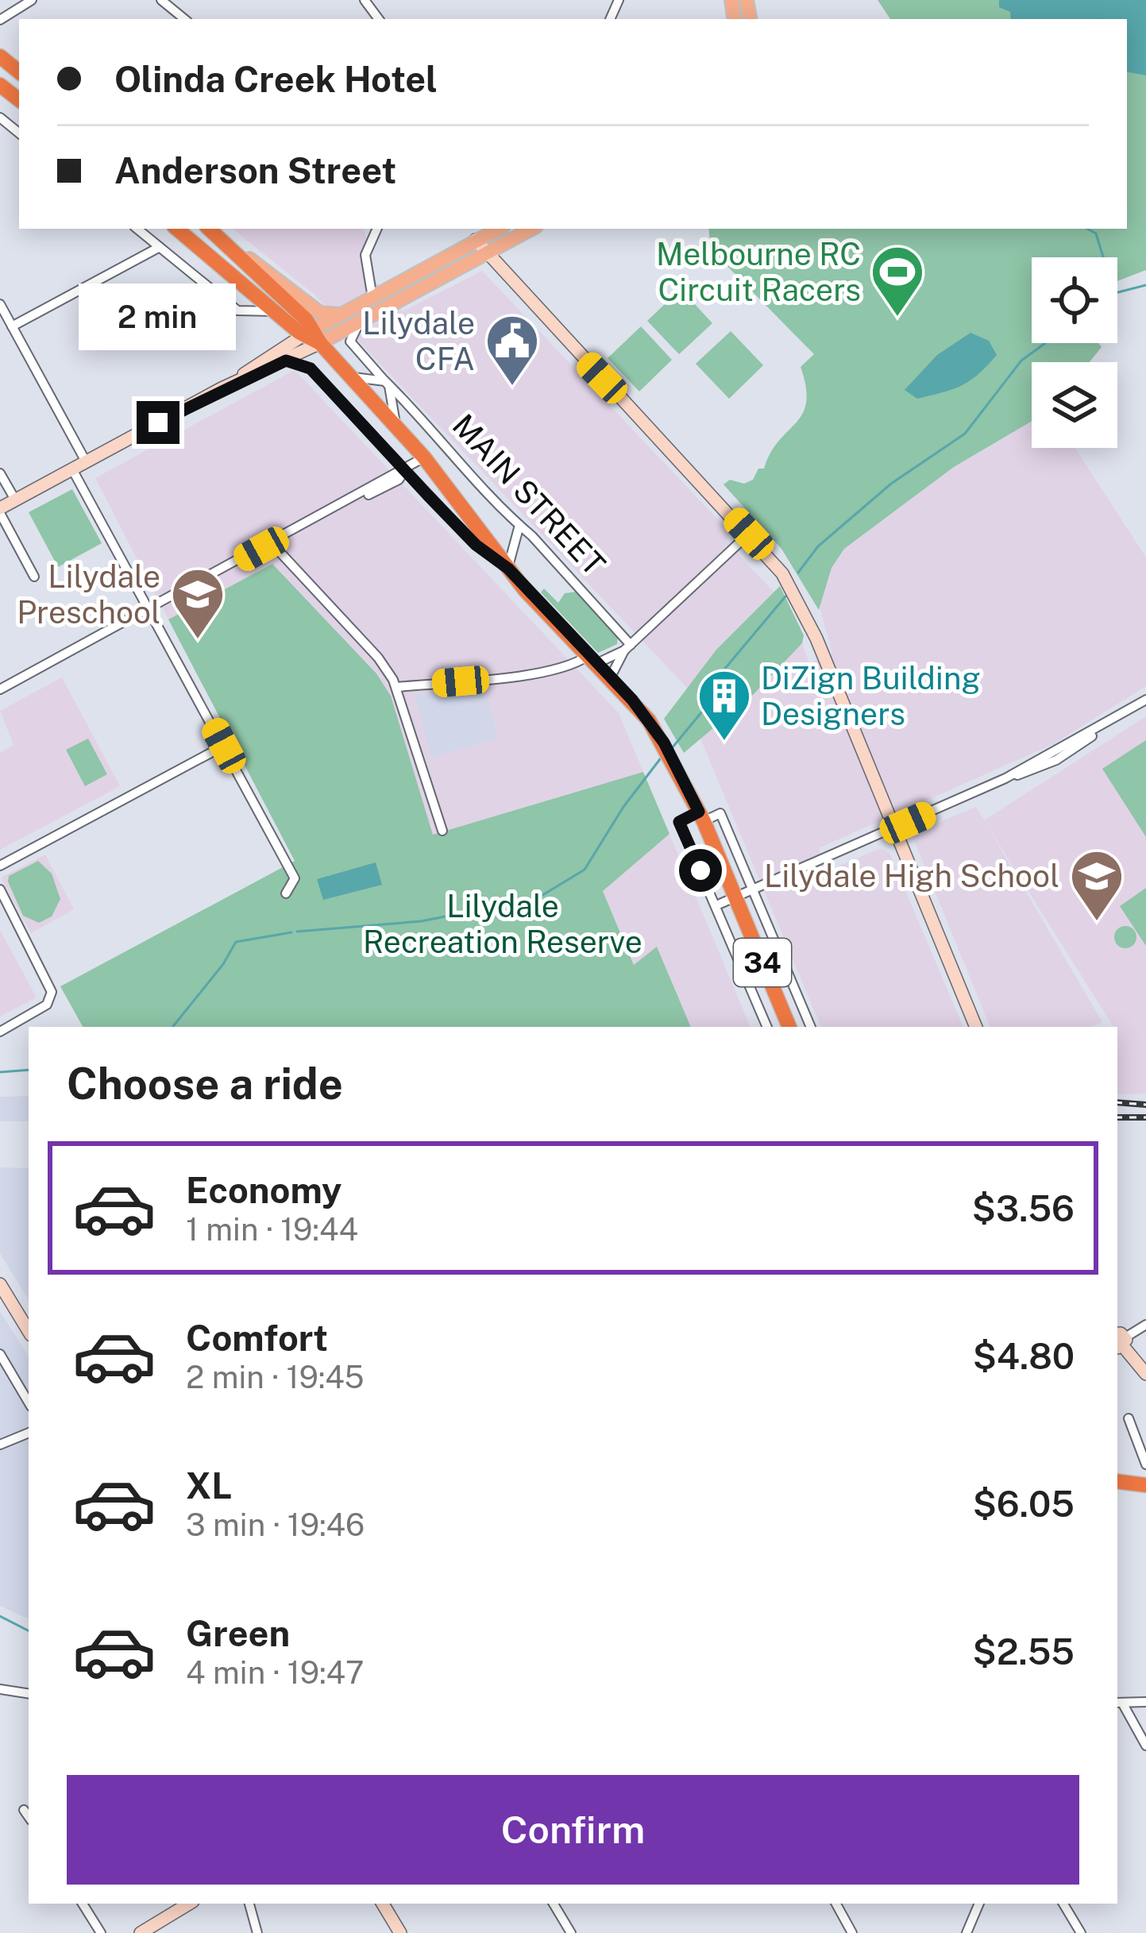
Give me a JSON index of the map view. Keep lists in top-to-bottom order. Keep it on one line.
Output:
{"streets":{"highway":["34"],"street":["MAIN STREET"]},"parks":["Lilydale Recreation Reserve"],"places":{"sports":["Melbourne RC Circuit Racers"],"public building":["Lilydale CFA"],"school or university":["Lilydale Preschool","Lilydale High School"],"building":["DiZign Building Designers"]},"page":{"banner":["Olinda Creek Hotel","Anderson Street"],"bubble":"2 min","heading":"Choose a ride","list":[{"name":"Economy","note":"1 min · 19:44","value":"$3.56"},{"name":"Comfort","note":"2 min · 19:45","value":"$4.80"},{"name":"XL","note":"3 min · 19:46","value":"$6.05"},{"name":"Green","note":"4 min · 19:47","value":"$2.55"}],"buttons":"Confirm"}}
